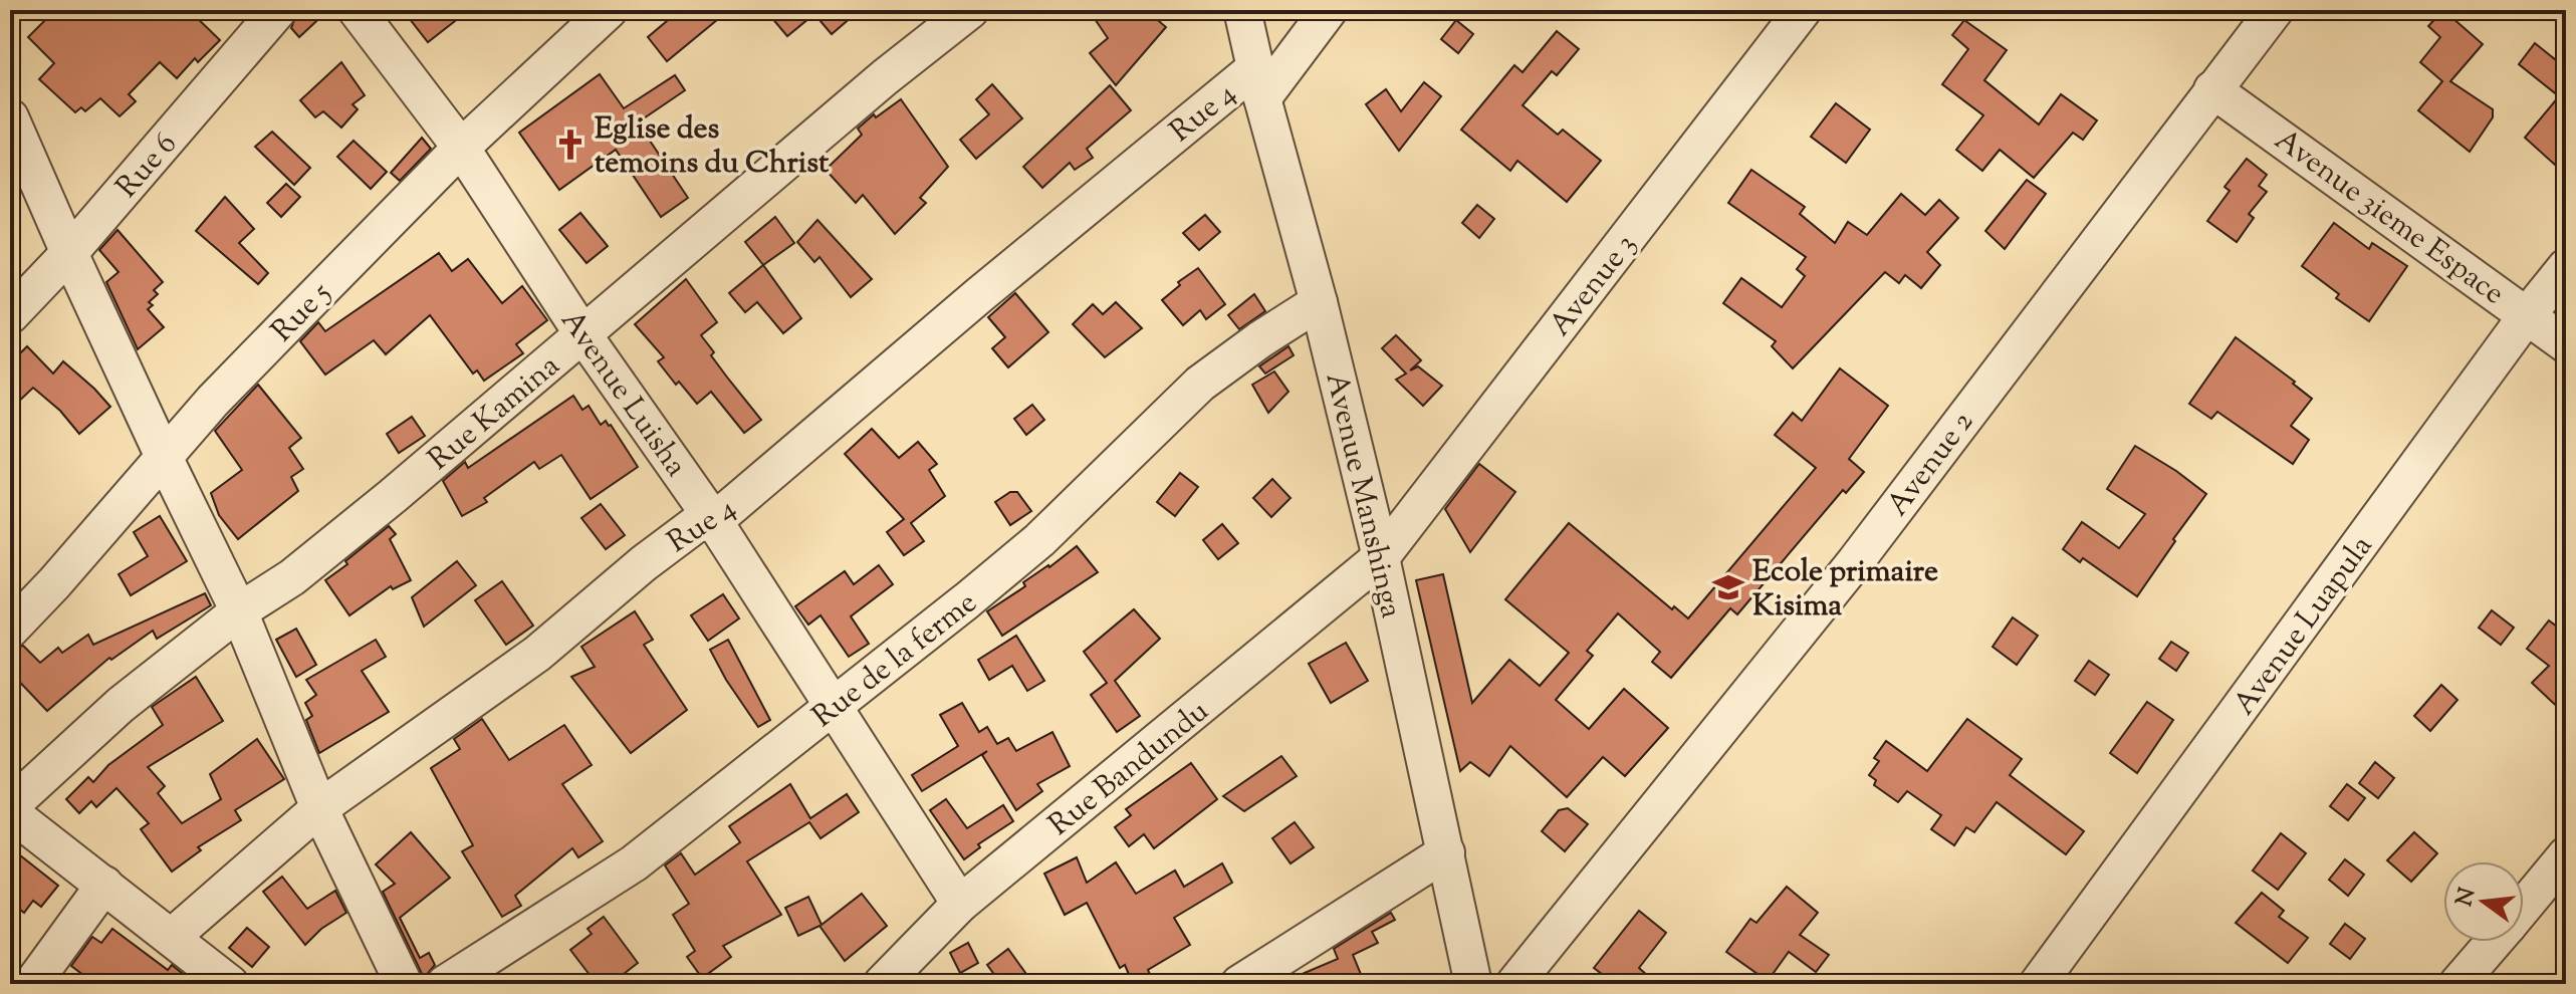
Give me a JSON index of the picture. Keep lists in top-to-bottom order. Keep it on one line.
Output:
{"streets":{"street":["Rue 4","Rue 6","Avenue 3ieme Espace","Avenue 3","Rue 5","Avenue Luisha","Rue Kamina","Avenue 2","Avenue Manshinga","Avenue Luapula","Rue de la ferme","Rue Bandundu"]},"crossings":[["Rue 4","Avenue Luisha"],["Rue 4","Avenue Manshinga"],["Avenue 3ieme Espace","Avenue 2"],["Avenue 3ieme Espace","Avenue Luapula"],["Avenue 3","Avenue Manshinga"],["Avenue 3","Rue Bandundu"],["Rue 5","Avenue Luisha"],["Avenue Luisha","Rue Kamina"],["Avenue Luisha","Rue de la ferme"],["Avenue Luisha","Rue Bandundu"],["Avenue Manshinga","Rue de la ferme"],["Avenue Manshinga","Rue Bandundu"]],"places":{"church":["Eglise des temoins du Christ"],"school or university":["Ecole primaire Kisima"]},"north":"left"}
